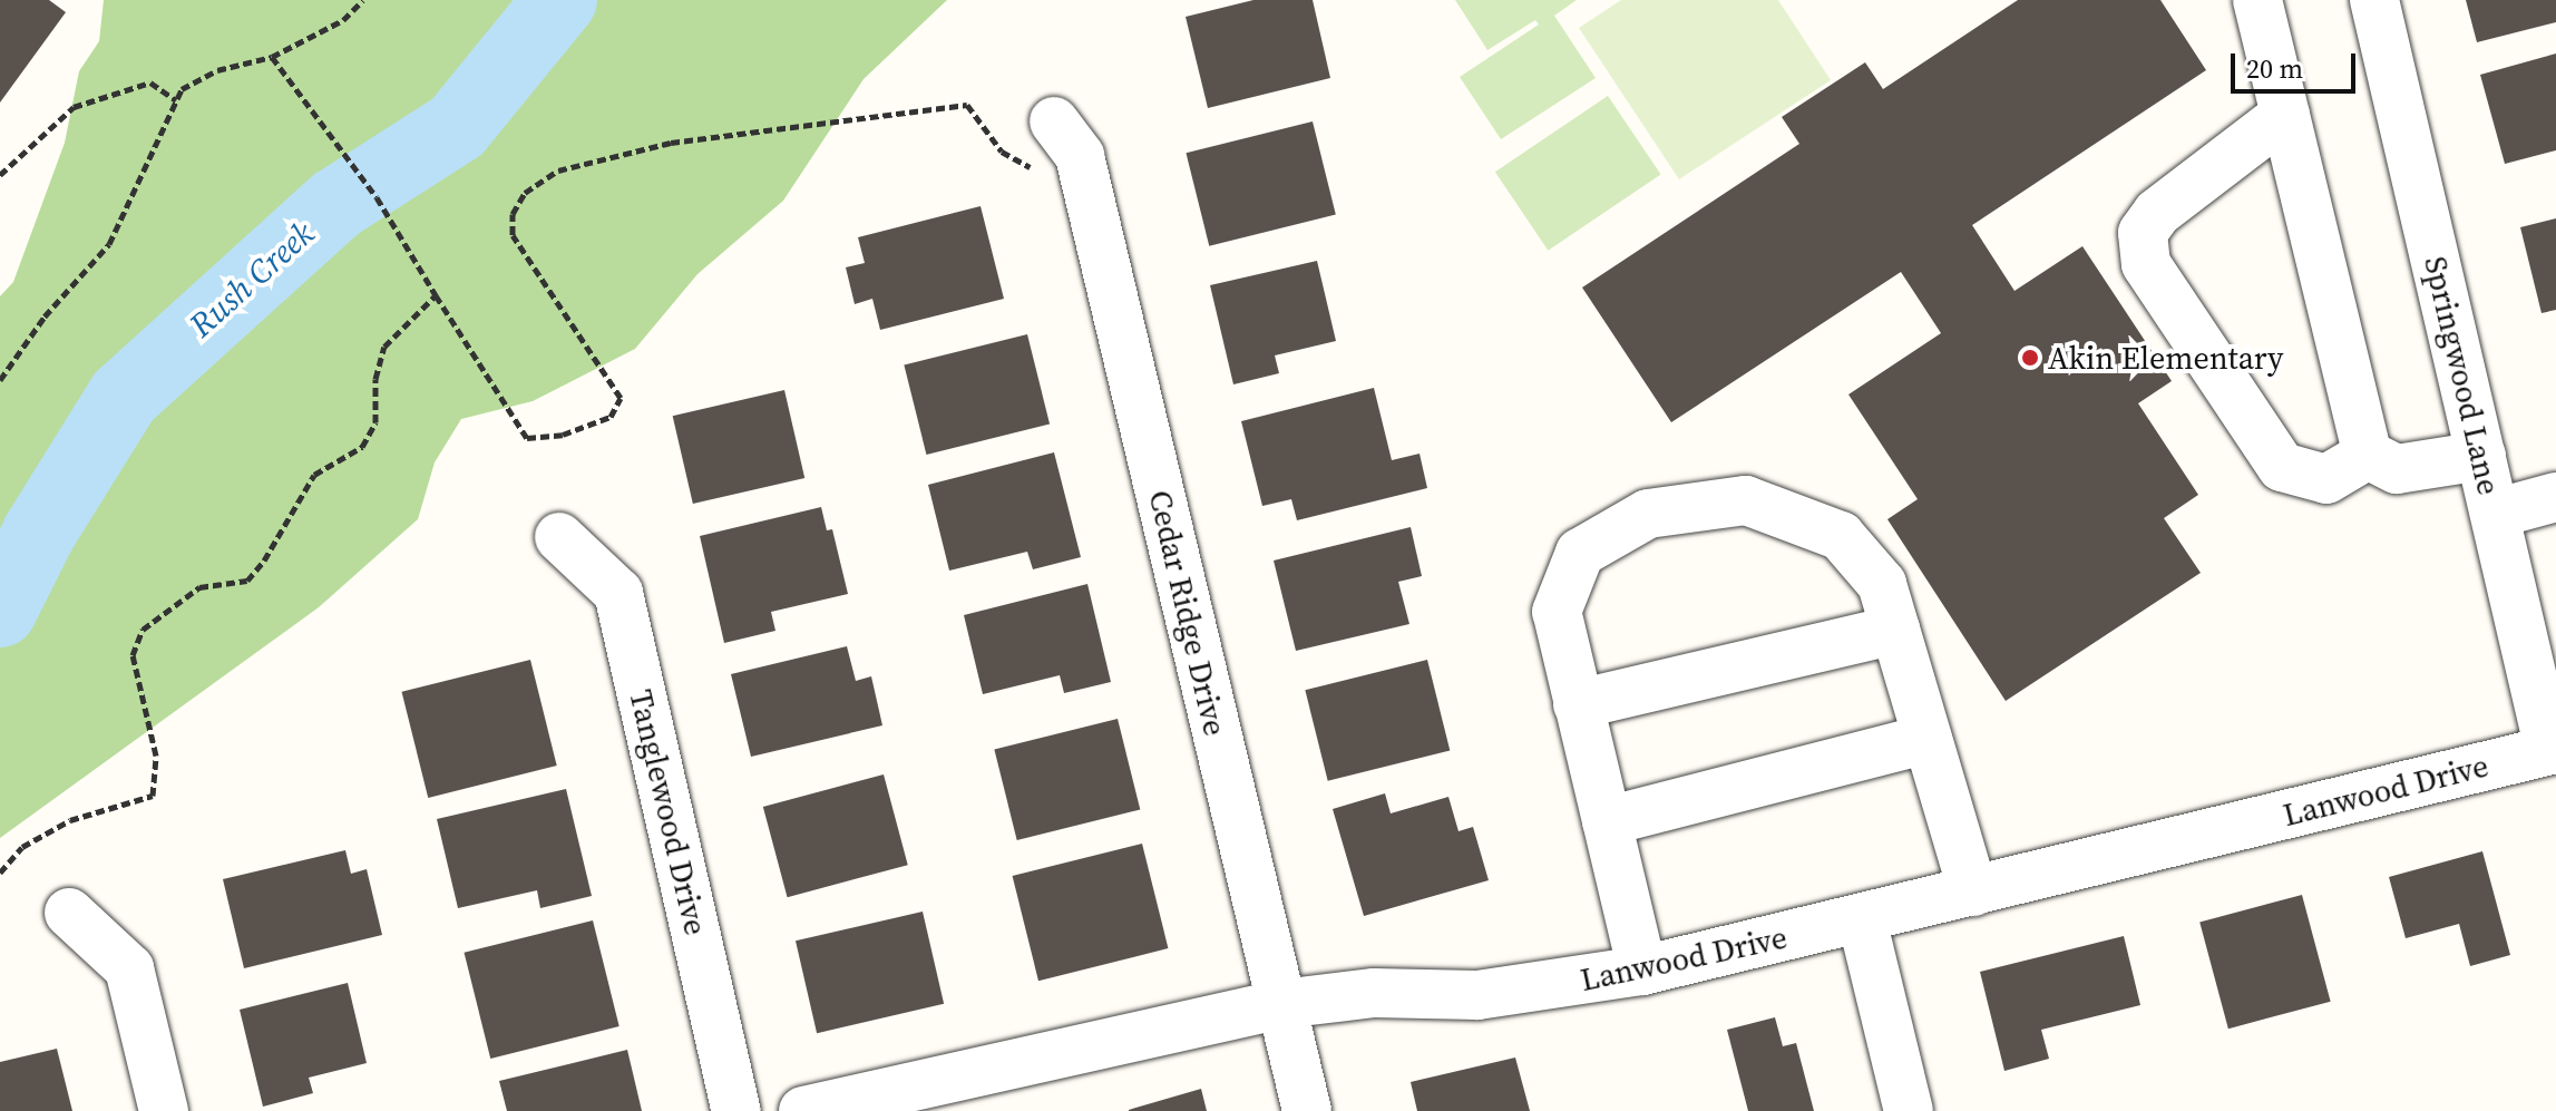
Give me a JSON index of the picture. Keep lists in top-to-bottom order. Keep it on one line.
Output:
{"streets":{"street":["Springwood Lane","Cedar Ridge Drive","Lanwood Drive","Tanglewood Drive"]},"crossings":[["Springwood Lane","Lanwood Drive"],["Cedar Ridge Drive","Lanwood Drive"]],"water":["Rush Creek"],"places":["Akin Elementary"],"scale_bar":"20 m"}
